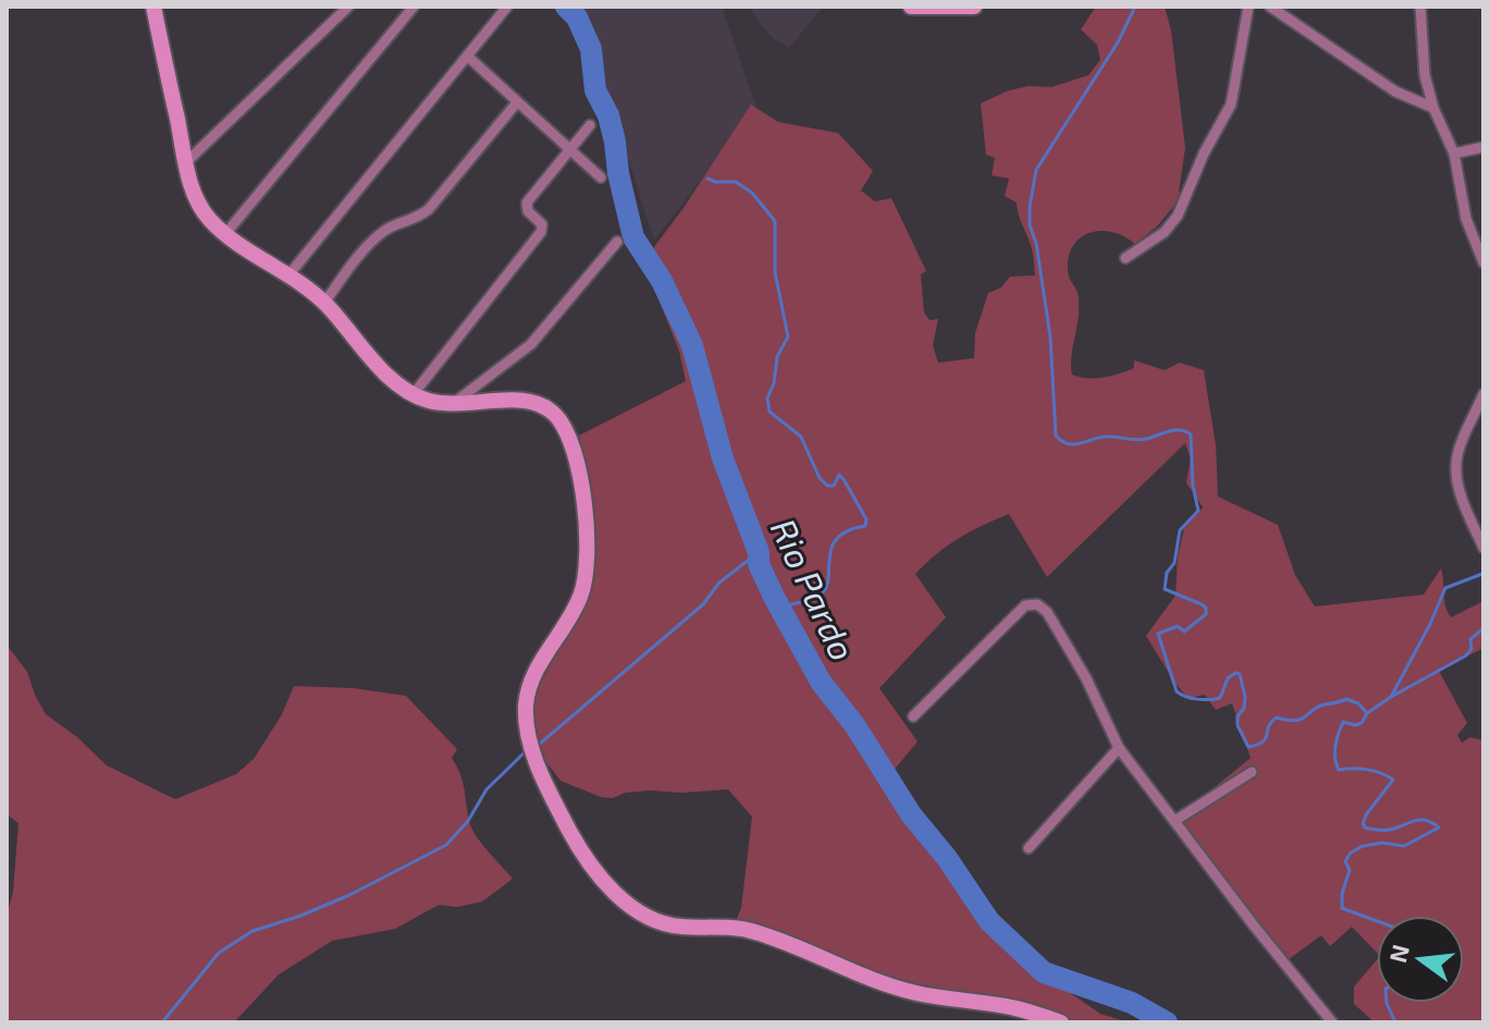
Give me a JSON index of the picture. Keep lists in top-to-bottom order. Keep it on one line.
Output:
{"water":["Rio Pardo"],"north":"left"}
